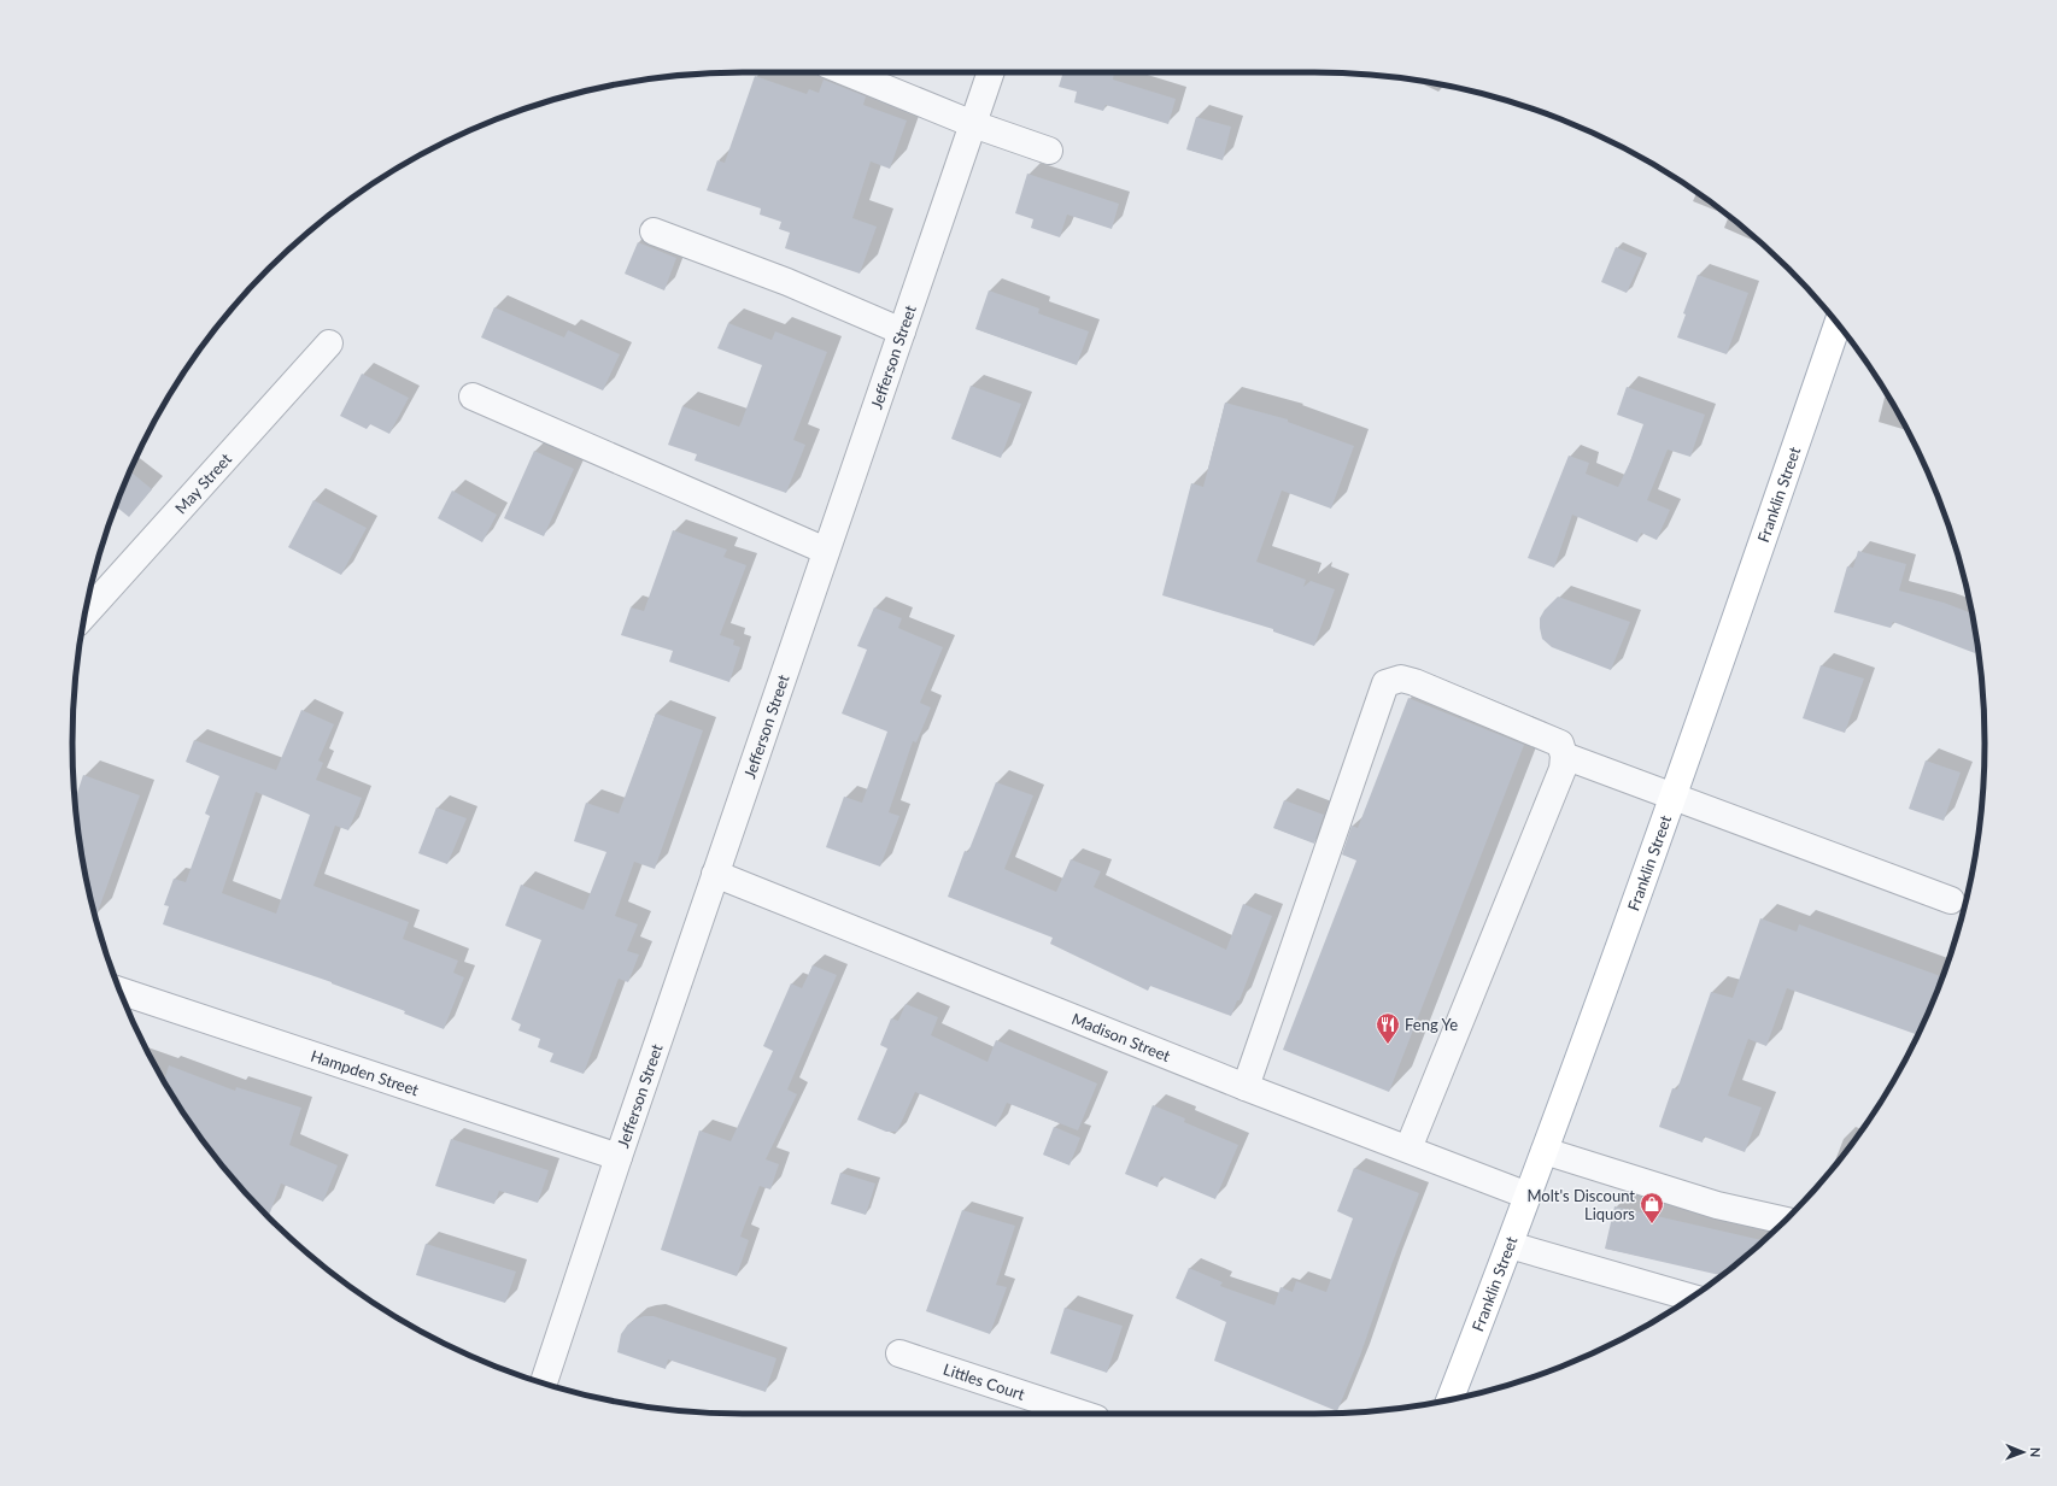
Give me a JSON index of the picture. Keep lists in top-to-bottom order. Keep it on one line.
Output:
{"streets":{"main road":["Franklin Street"],"street":["Jefferson Street","May Street","Madison Street","Hampden Street","Littles Court"]},"crossings":[["Jefferson Street","Madison Street"],["Jefferson Street","Hampden Street"],["Franklin Street","Madison Street"]],"places":{"restaurant":["Feng Ye"],"shop":["Molt's Discount Liquors"]},"north":"right"}
